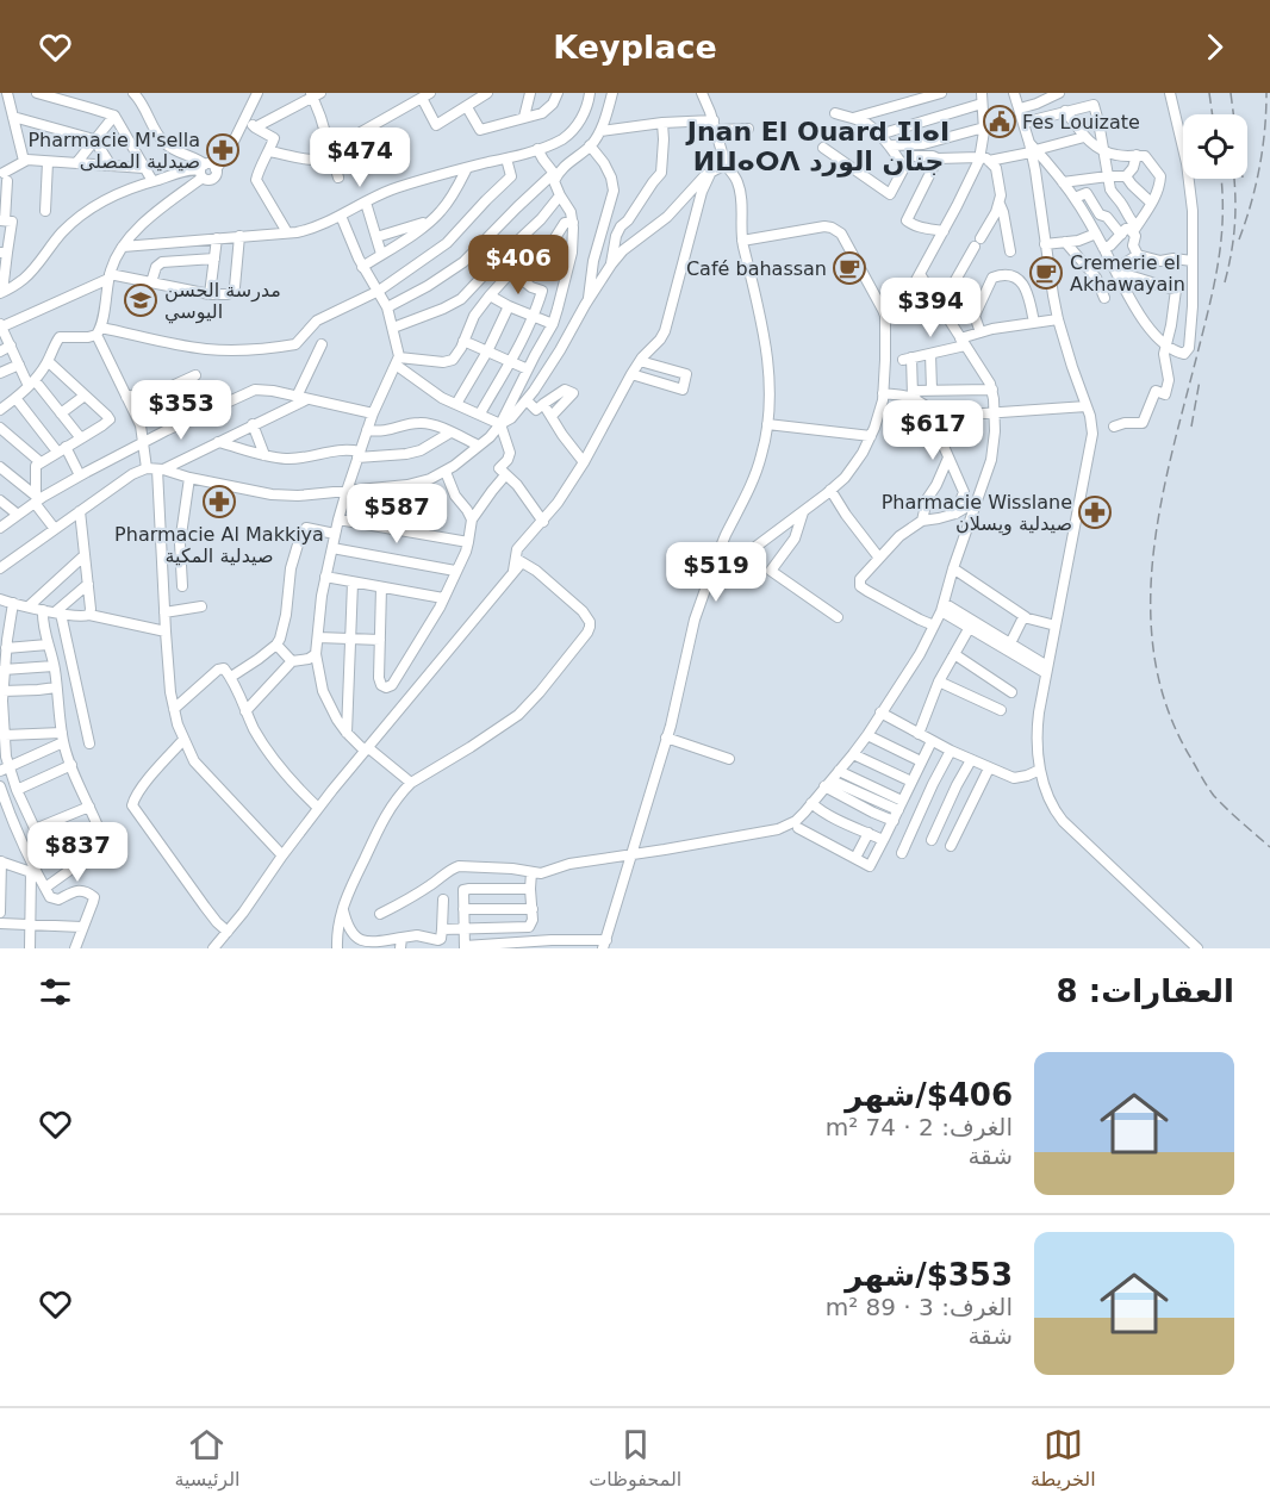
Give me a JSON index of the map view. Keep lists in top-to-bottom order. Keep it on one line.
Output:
{"districts":["Jnan El Ouard ⵊⵏⴰⵏ ⵍⵡⴰⵔⴷ جنان الورد"],"places":{"public building":["Fes Louizate"],"pharmacy":["Pharmacie M'sella صيدلية المصلى","Pharmacie Al Makkiya صيدلية المكية","Pharmacie Wisslane صيدلية ويسلان"],"cafe":["Café bahassan","Cremerie el Akhawayain"],"school or university":["مدرسة الحسن اليوسي"]},"page":{"header":"Keyplace","price":["$474","$406","$394","$353","$617","$587","$519","$837"],"heading":"العقارات: 8","list":[{"name":"$406/شهر","note":"الغرف: 2 · 74 m² · شقة"},{"name":"$353/شهر","note":"الغرف: 3 · 89 m² · شقة"}],"tabs":["الخريطة","المحفوظات","الرئيسية"]}}
